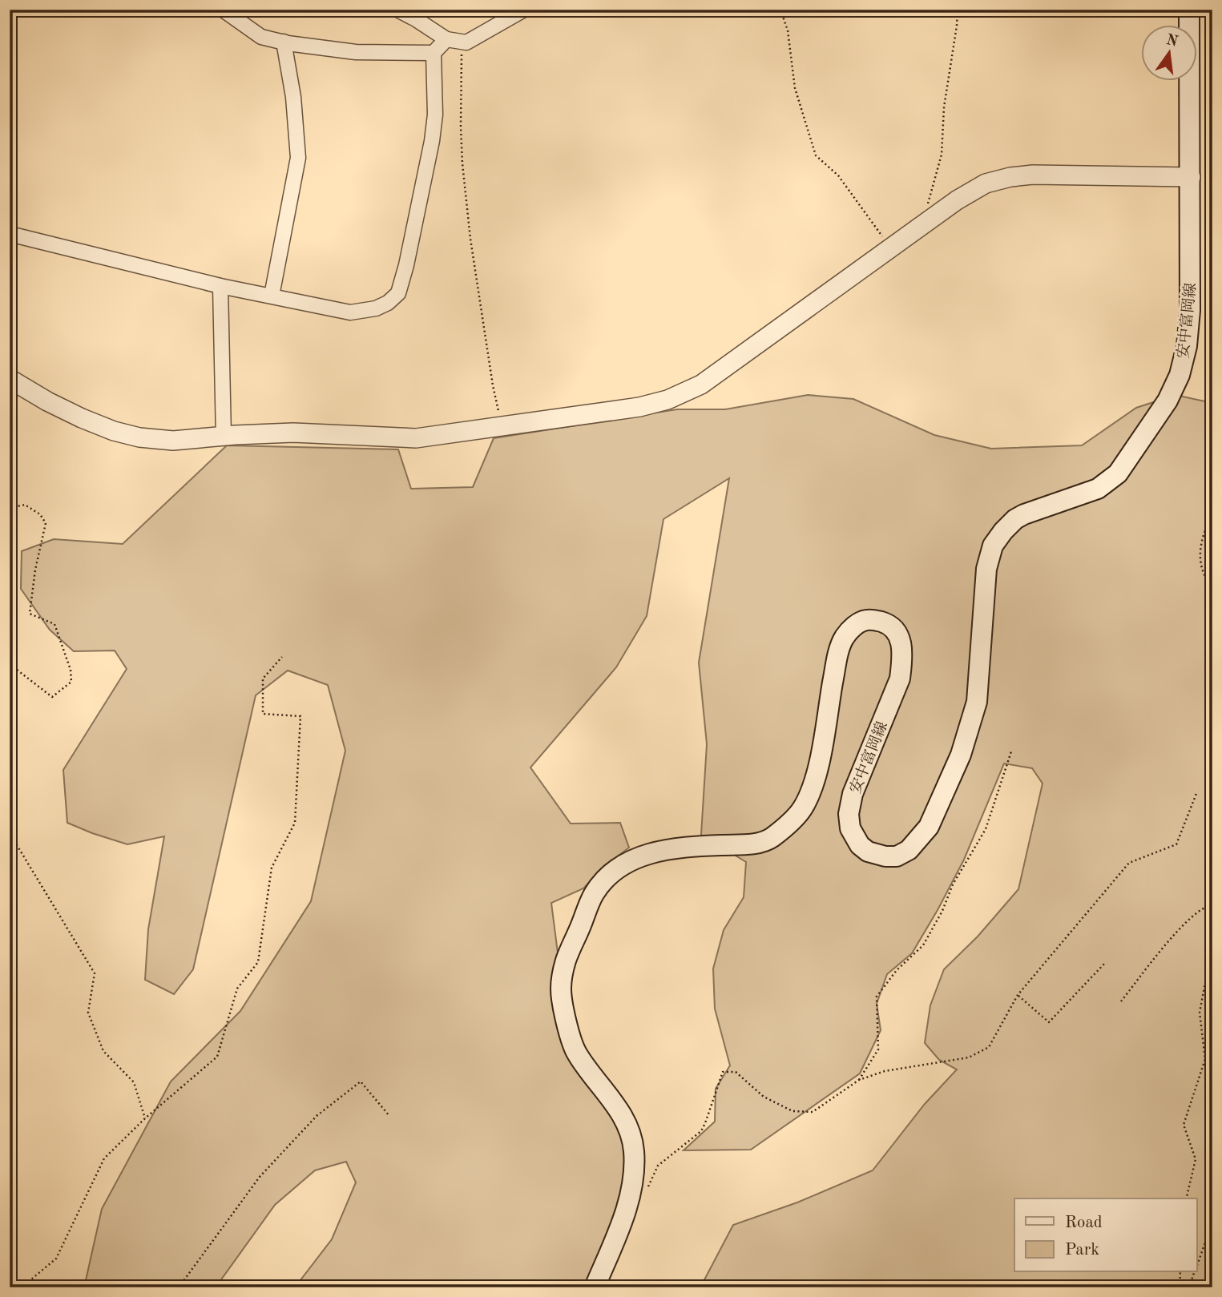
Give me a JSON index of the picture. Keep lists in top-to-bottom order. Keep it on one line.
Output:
{"streets":{"main road":["安中富岡線"]},"legend":["Road","Park"],"north":"top"}
